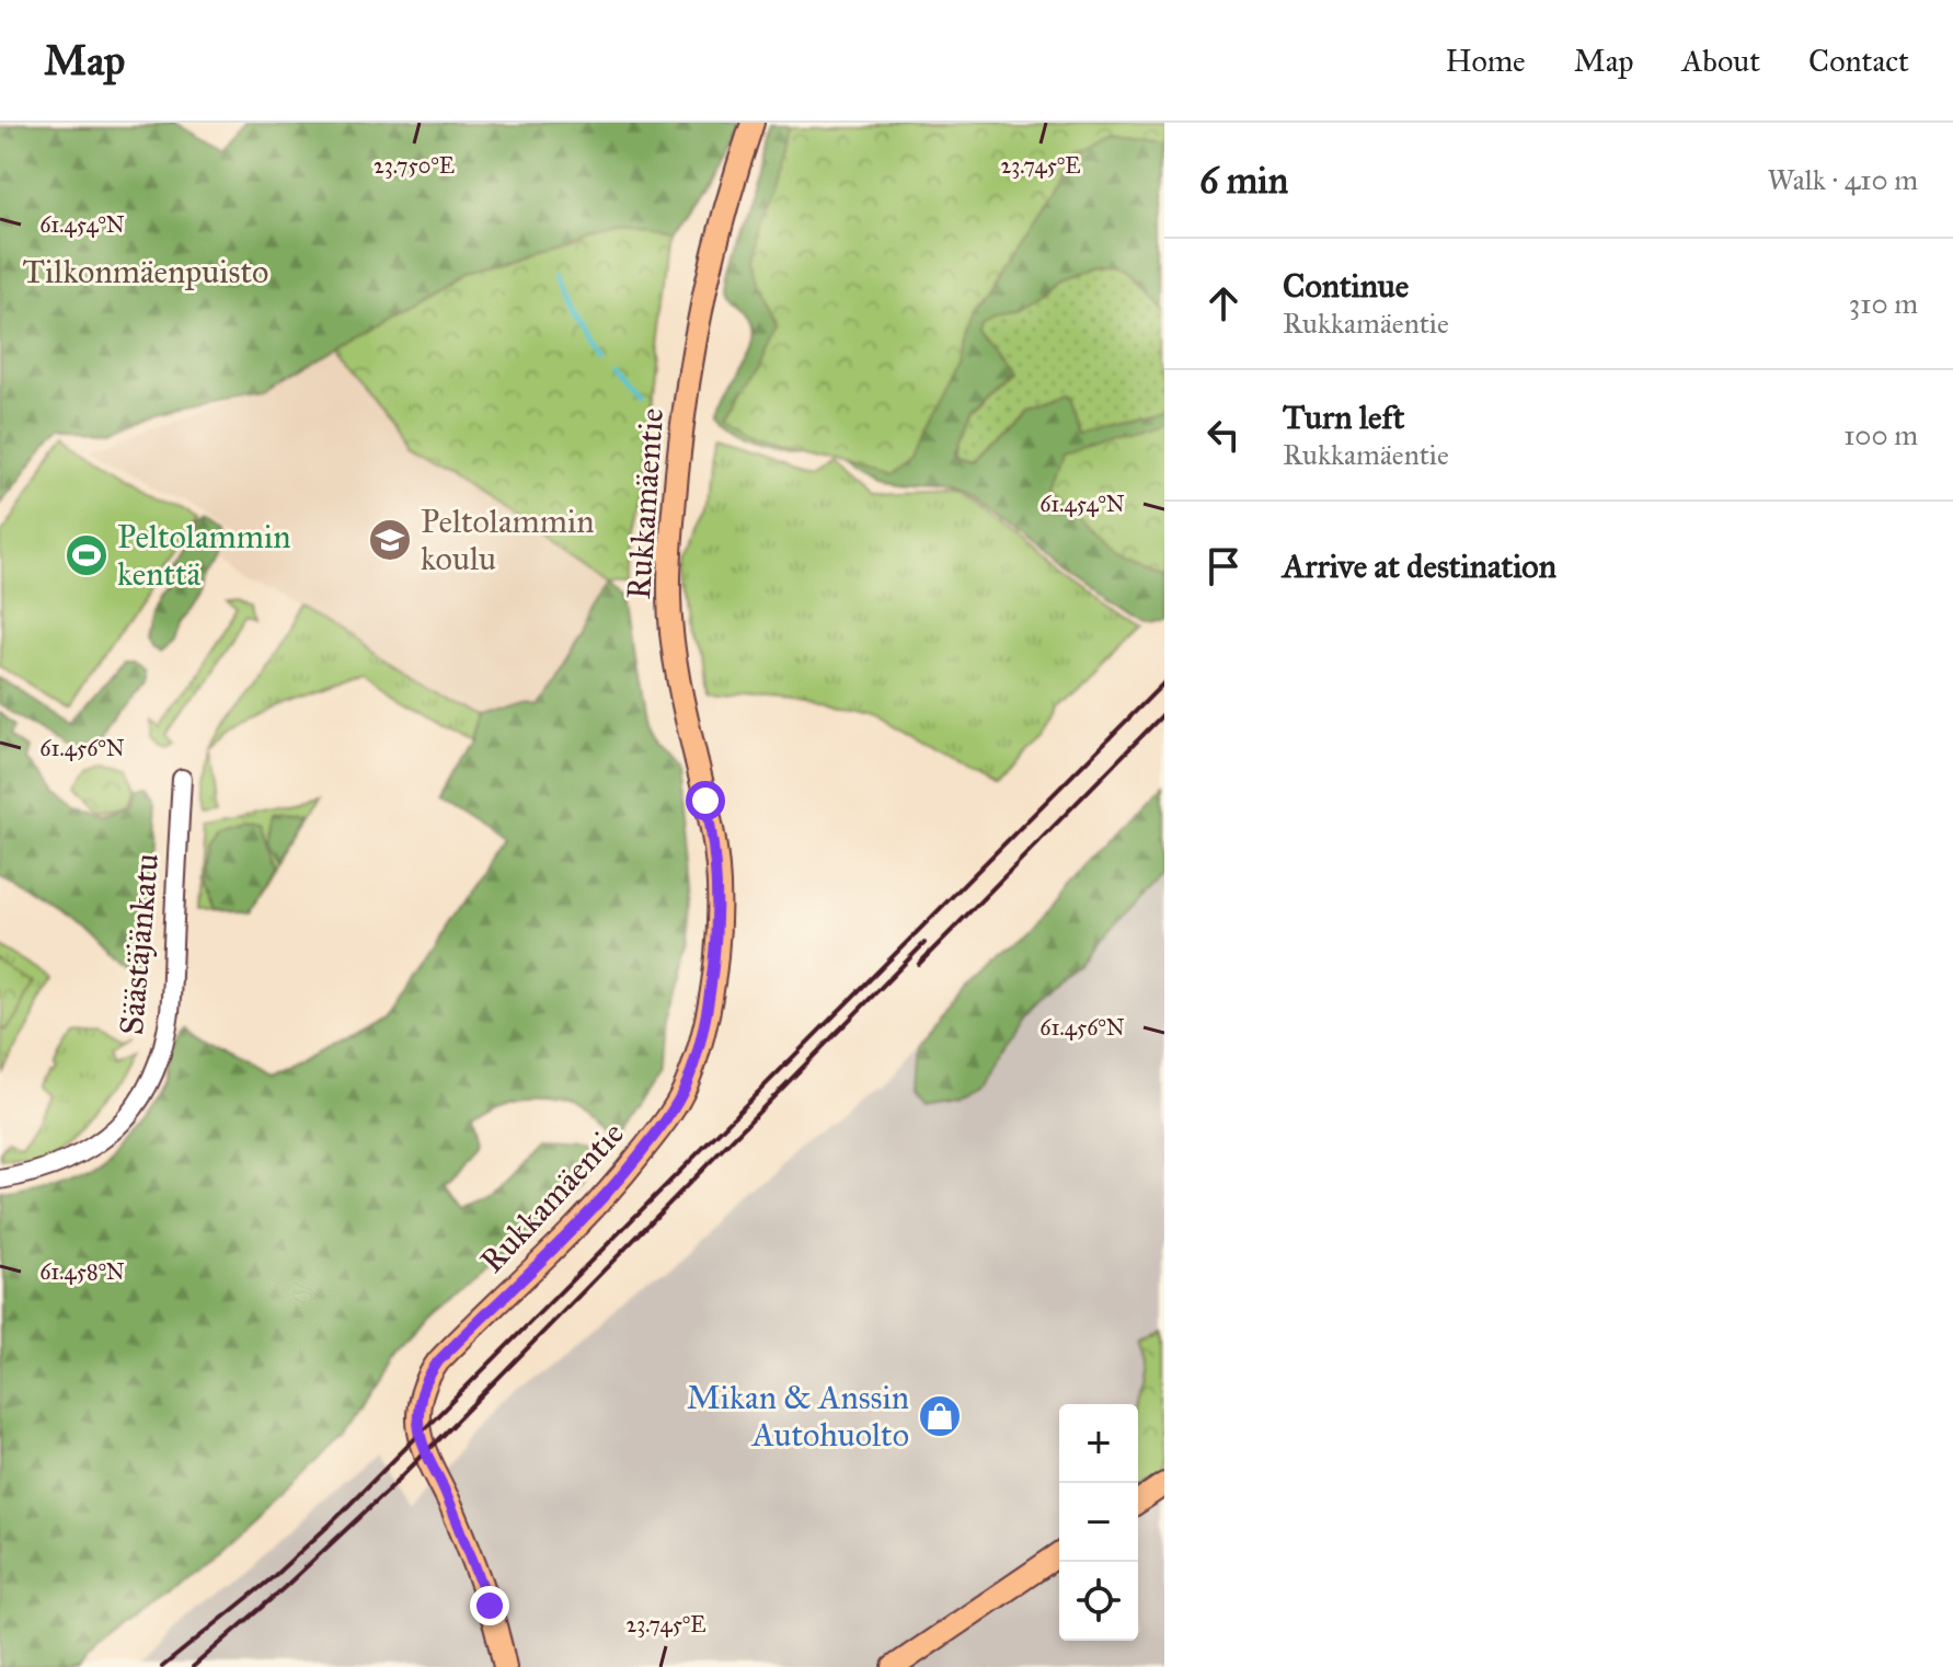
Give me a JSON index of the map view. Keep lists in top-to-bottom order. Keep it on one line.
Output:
{"streets":{"main road":["Rukkamäentie"],"street":["Säästäjänkatu"]},"parks":["Tilkonmäenpuisto"],"places":{"school or university":["Peltolammin koulu"],"sports":["Peltolammin kenttä"],"shop":["Mikan & Anssin Autohuolto"]},"page":{"header":"Map","nav":["Home","Map","About","Contact"],"heading":["6 min","Walk · 410 m"],"list":[["Continue","Rukkamäentie","310 m"],["Turn left","Rukkamäentie","100 m"],"Arrive at destination"],"map_buttons":["+","−"]},"coordinates":["23.750°E","23.745°E","61.454°N","61.456°N","61.458°N"]}
